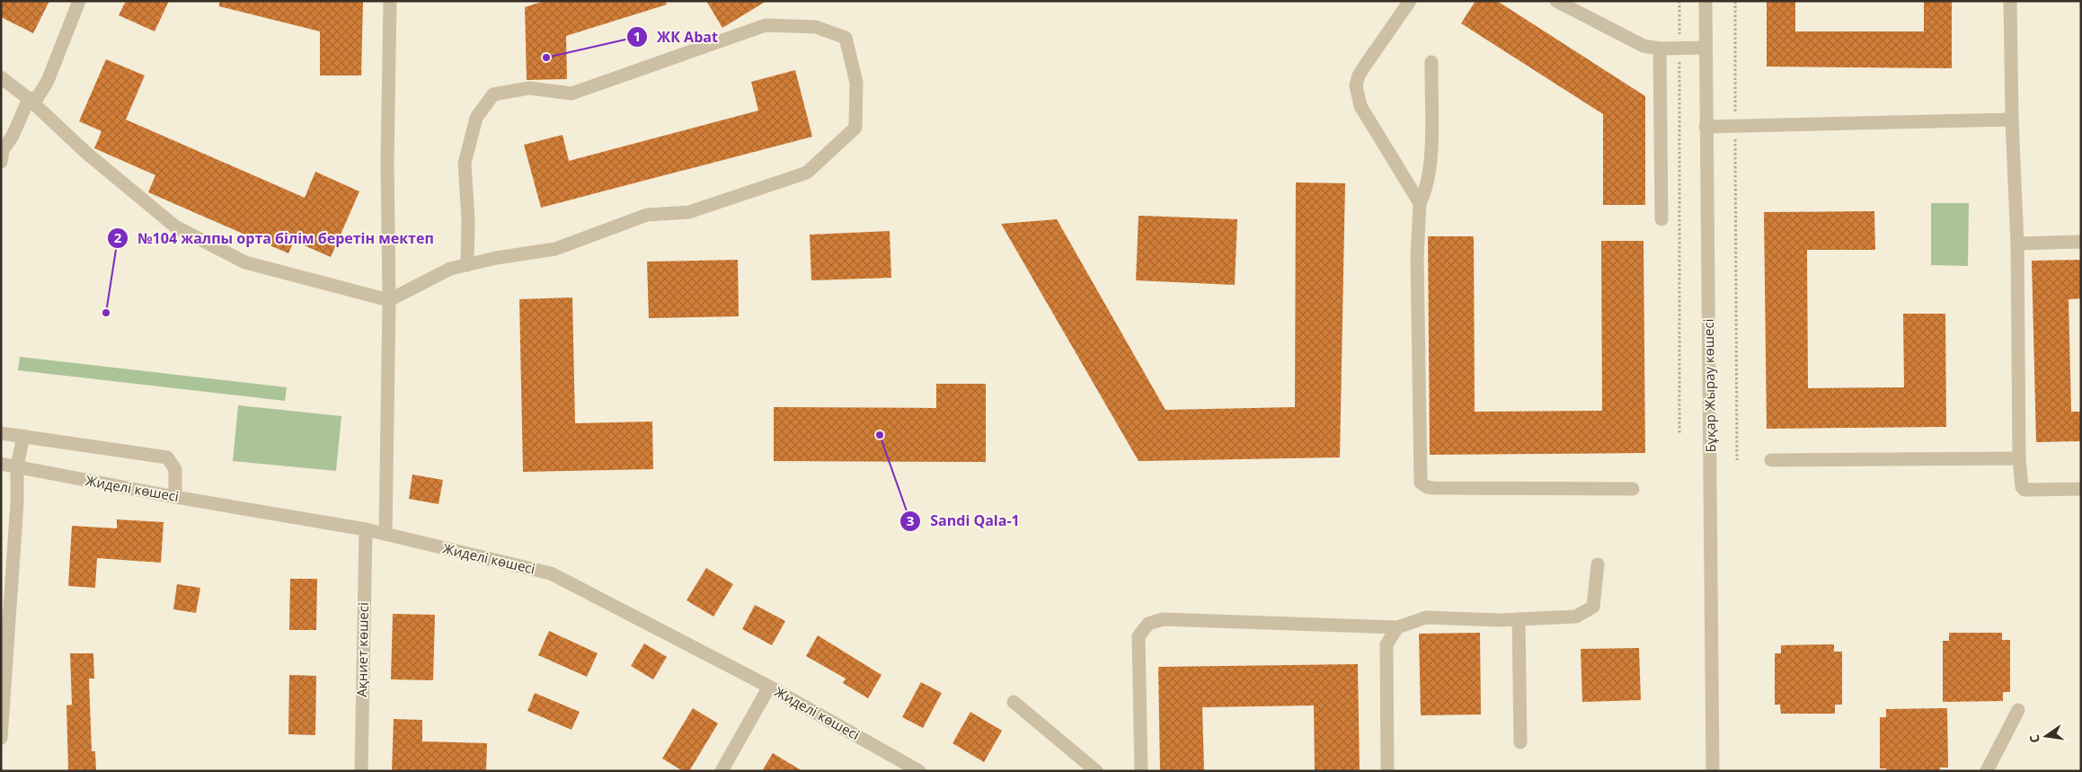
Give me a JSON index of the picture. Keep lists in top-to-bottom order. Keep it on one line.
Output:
{"streets":{"street":["Бұқар Жырау көшесі","Жиделі көшесі","Ақниет көшесі"]},"crossings":[["Жиделі көшесі","Ақниет көшесі"]],"places":["ЖК Abat","№104 жалпы орта білім беретін мектеп","Sandi Qala-1"],"north":"left"}
